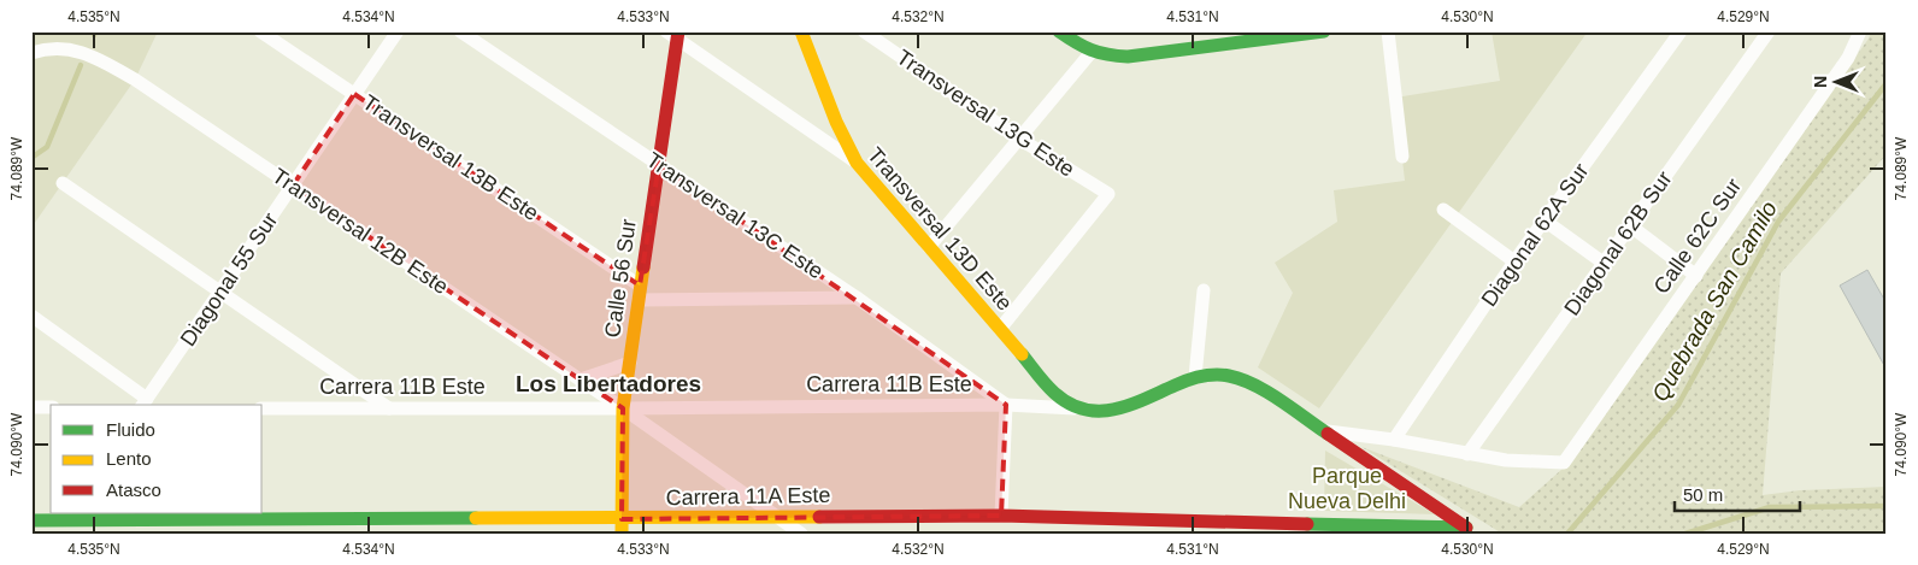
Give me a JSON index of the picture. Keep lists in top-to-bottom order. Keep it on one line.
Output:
{"streets":{"street":["Transversal 13G Este","Transversal 13B Este","Transversal 13C Este","Transversal 13D Este","Transversal 12B Este","Diagonal 62A Sur","Calle 62C Sur","Diagonal 62B Sur","Calle 56 Sur","Diagonal 55 Sur","Carrera 11B Este","Carrera 11A Este"]},"crossings":[["Transversal 13G Este","Transversal 13D Este"],["Transversal 13B Este","Calle 56 Sur"],["Transversal 13B Este","Diagonal 55 Sur"],["Transversal 13C Este","Calle 56 Sur"],["Transversal 13C Este","Carrera 11B Este"],["Transversal 13D Este","Calle 56 Sur"],["Transversal 13D Este","Carrera 11B Este"],["Transversal 12B Este","Calle 56 Sur"],["Transversal 12B Este","Diagonal 55 Sur"],["Transversal 12B Este","Carrera 11B Este"],["Transversal 12B Este","Carrera 11A Este"],["Calle 62C Sur","Diagonal 62B Sur"],["Calle 56 Sur","Carrera 11B Este"],["Calle 56 Sur","Carrera 11A Este"],["Carrera 11B Este","Carrera 11A Este"]],"districts":["Los Libertadores"],"water":["Quebrada San Camilo"],"parks":["Parque Nueva Delhi"],"legend":["Fluido","Lento","Atasco"],"scale_bar":"50 m","north":"left","coordinates":["4.535°N","4.534°N","4.533°N","4.532°N","4.531°N","4.530°N","4.529°N","74.089°W","74.090°W"]}
